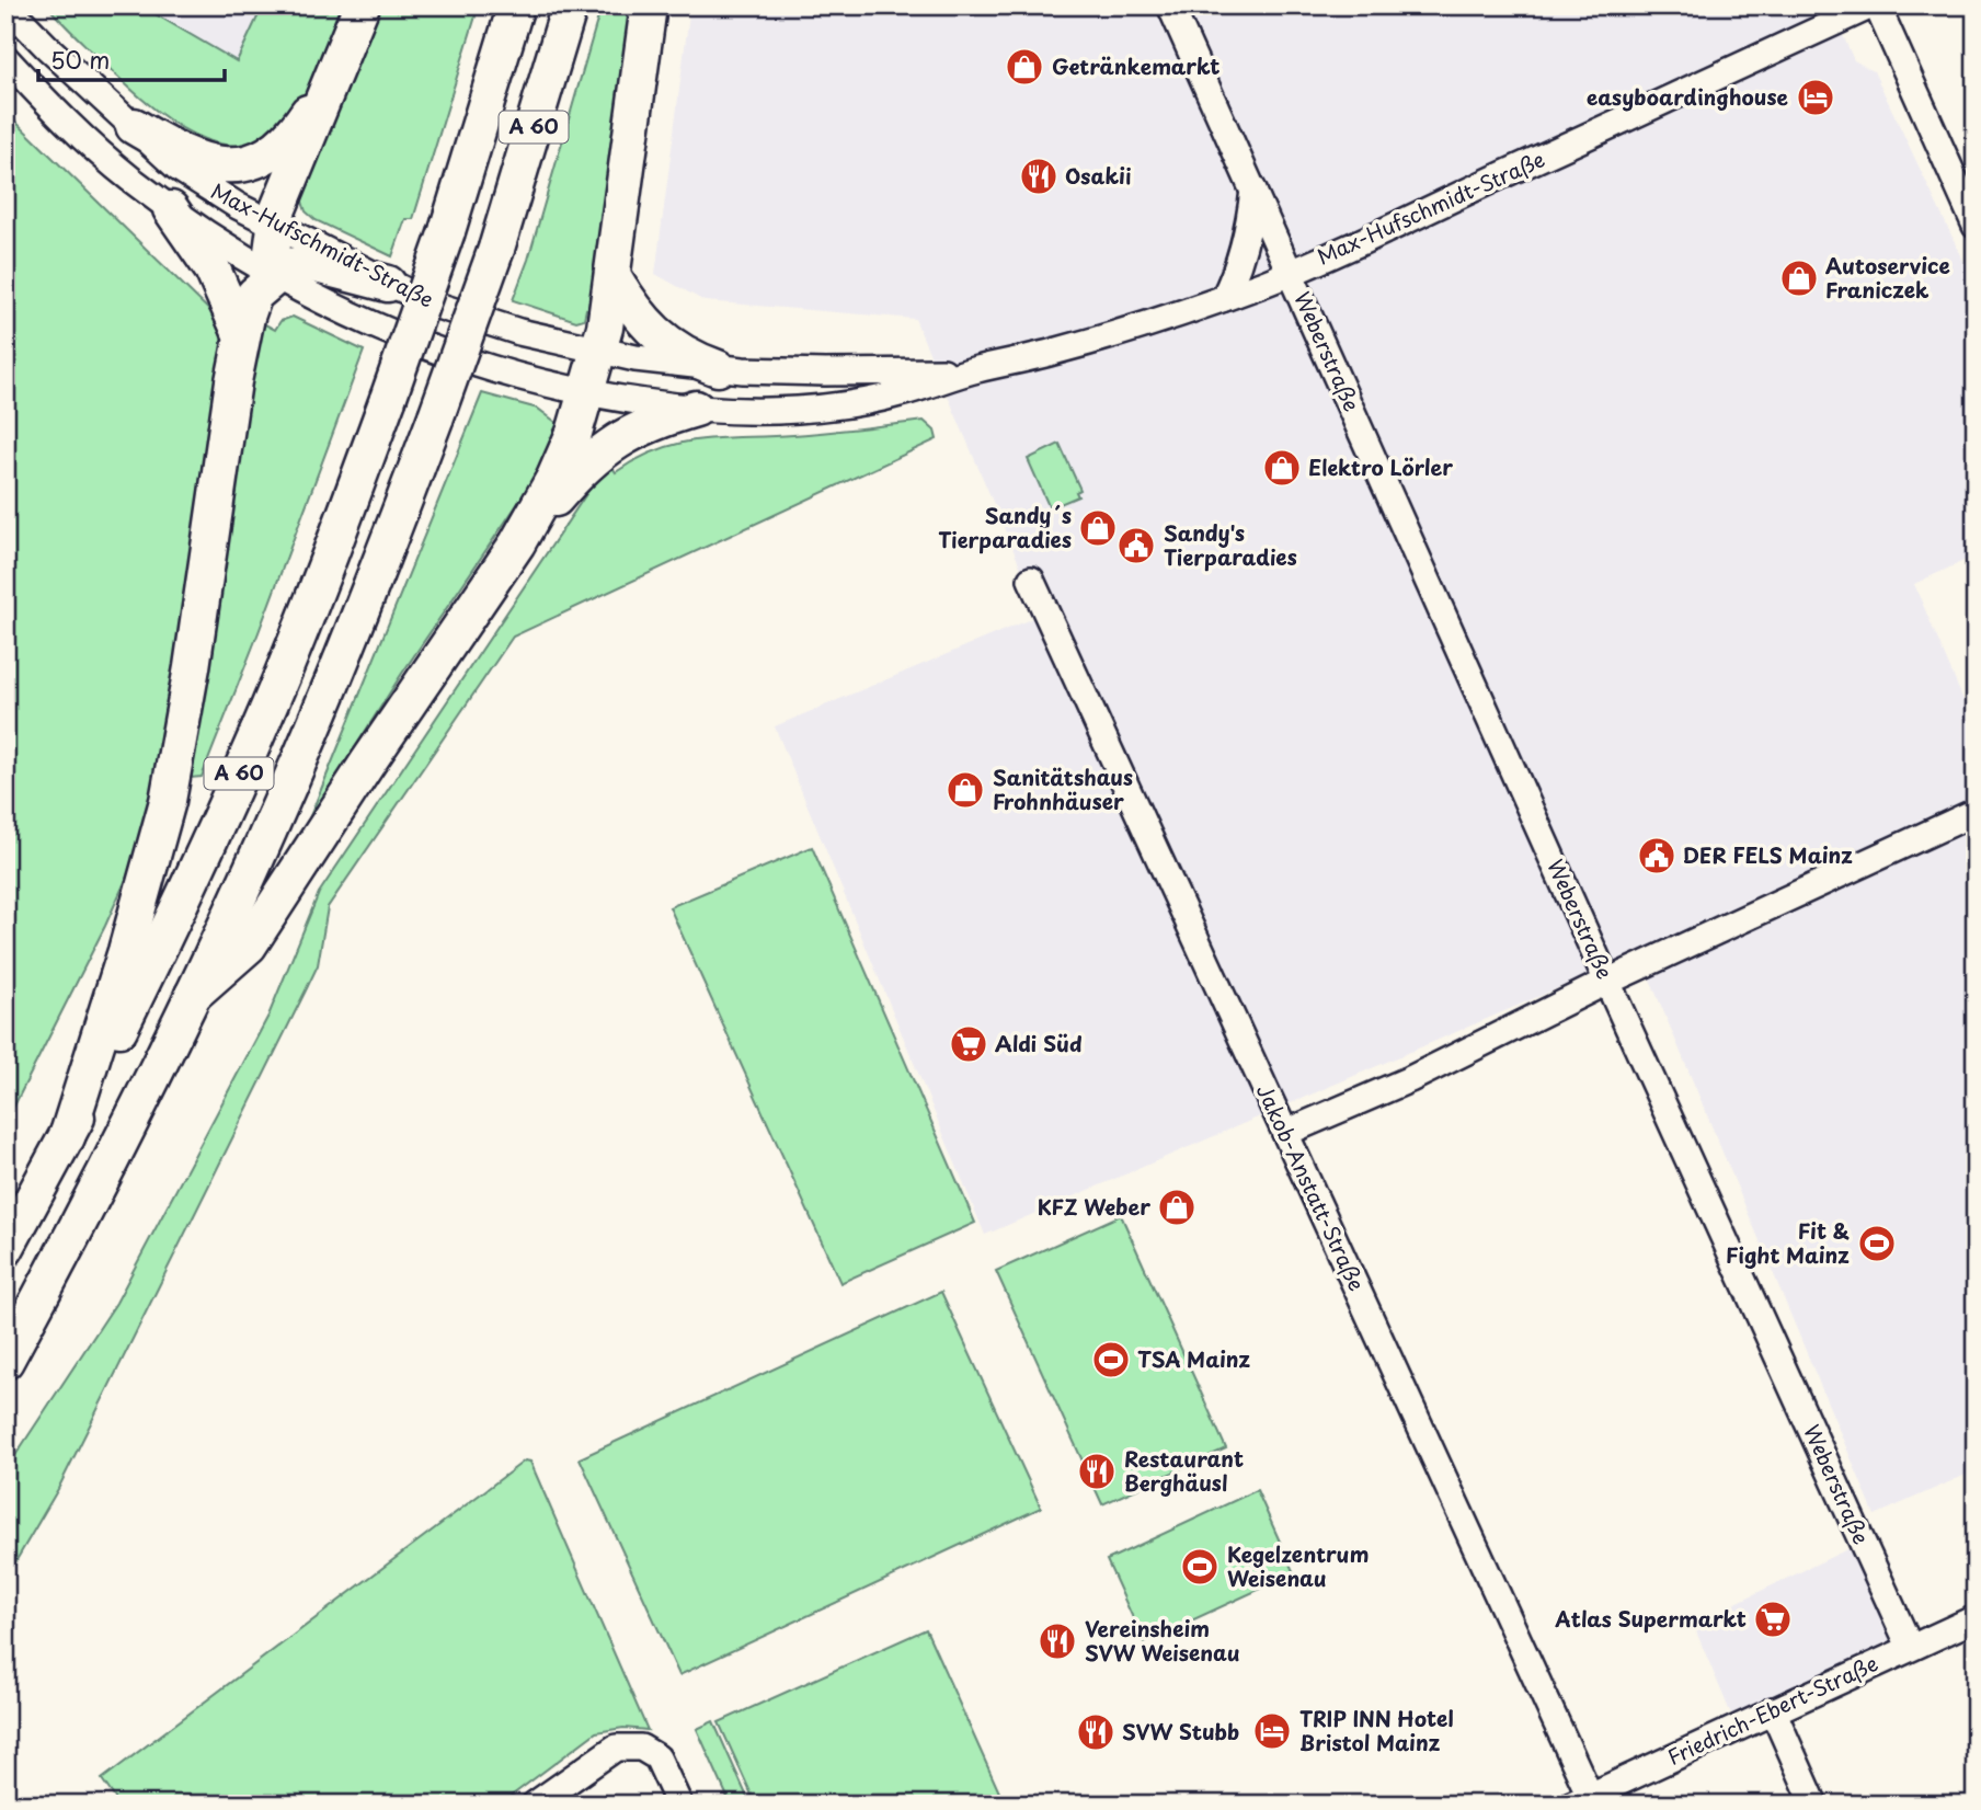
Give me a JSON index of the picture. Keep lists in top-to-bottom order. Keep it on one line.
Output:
{"streets":{"highway":["A 60"],"street":["Max-Hufschmidt-Straße","Weberstraße","Jakob-Anstatt-Straße","Friedrich-Ebert-Straße"]},"crossings":[["Max-Hufschmidt-Straße","Weberstraße"],["Weberstraße","Friedrich-Ebert-Straße"],["Jakob-Anstatt-Straße","Friedrich-Ebert-Straße"]],"places":{"shop":["Getränkemarkt","Autoservice Franiczek","Elektro Lörler","Sandy´s Tierparadies","Sanitätshaus Frohnhäuser","KFZ Weber"],"hotel":["easyboardinghouse","TRIP INN Hotel Bristol Mainz"],"restaurant":["Osakii","Restaurant Berghäusl","Vereinsheim SVW Weisenau","SVW Stubb"],"public building":["Sandy's Tierparadies","DER FELS Mainz"],"supermarket":["Aldi Süd","Atlas Supermarkt"],"sports":["Fit & Fight Mainz","TSA Mainz","Kegelzentrum Weisenau"]},"scale_bar":"50 m"}
